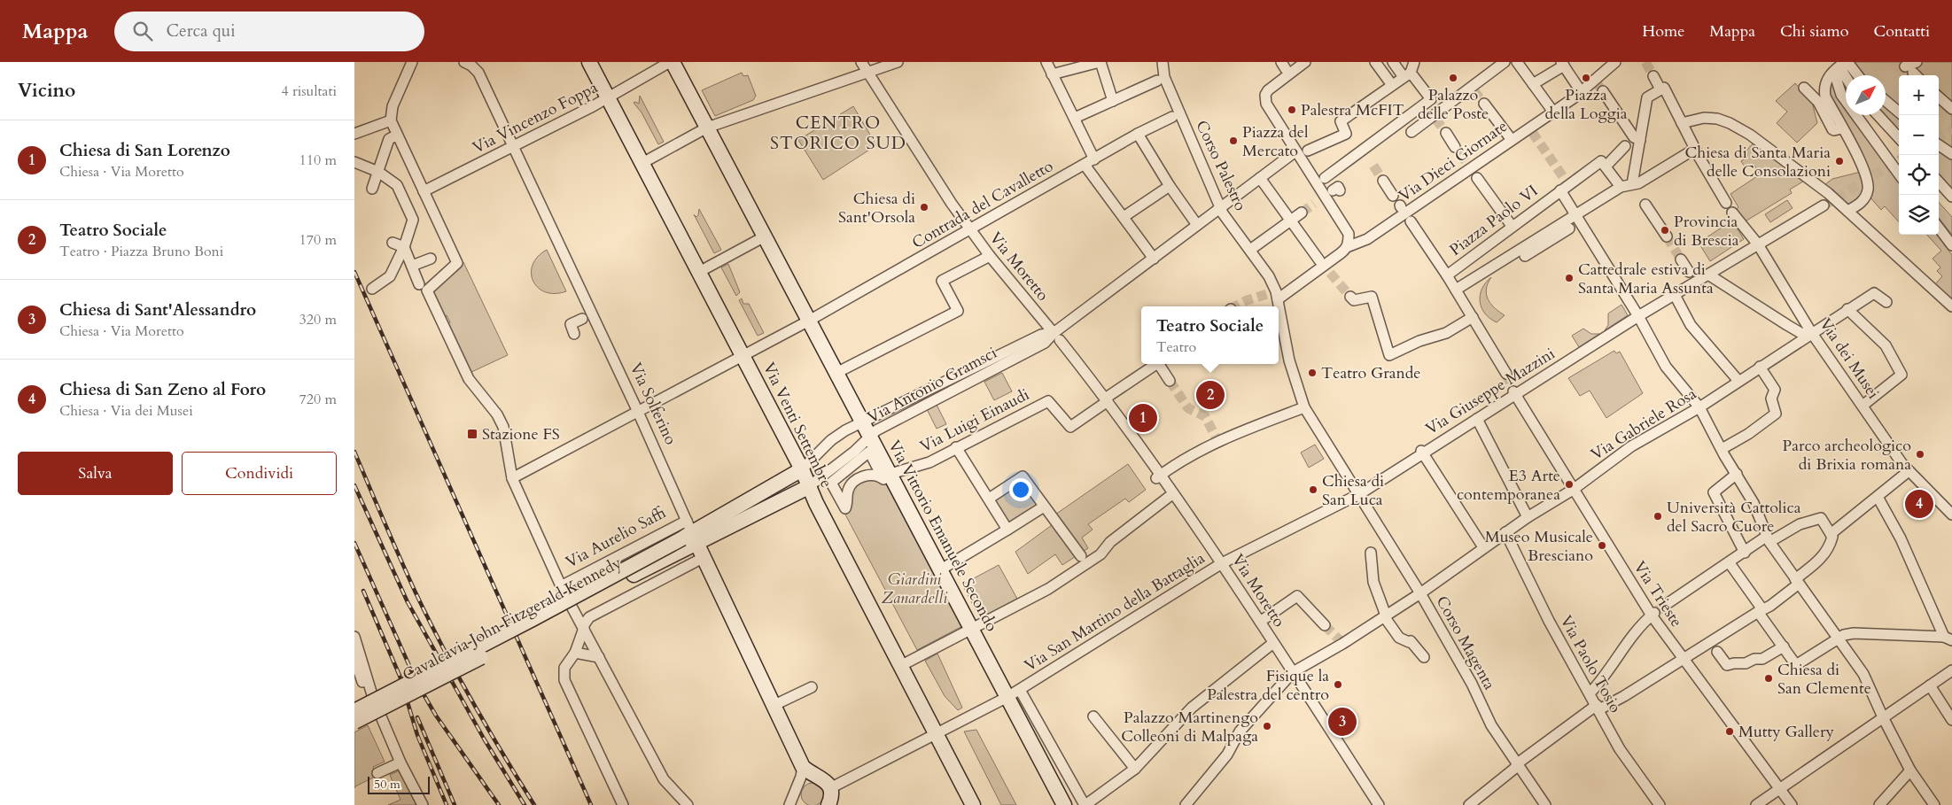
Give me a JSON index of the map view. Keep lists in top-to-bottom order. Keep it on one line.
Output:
{"streets":{"main road":["Via Solferino","Via Venti Settembre","Via Vittorio Emanuele Secondo","Via Aurelio Saffi","Cavalcavia John Fitzgerald Kennedy"],"street":["Via Vincenzo Foppa","Via Dieci Giornate","Corso Palestro","Contrada del Cavalletto","Piazza Paolo VI","Via Moretto","Via dei Musei","Via Antonio Gramsci","Via Giuseppe Mazzini","Via Luigi Einaudi","Via Gabriele Rosa","Via Trieste","Via San Martino della Battaglia","Corso Magenta","Via Paolo Tosio"]},"crossings":[["Via Vincenzo Foppa","Via Solferino"],["Via Vincenzo Foppa","Via Venti Settembre"],["Via Vincenzo Foppa","Via Vittorio Emanuele Secondo"],["Via Dieci Giornate","Corso Palestro"],["Corso Palestro","Via Antonio Gramsci"],["Corso Palestro","Corso Magenta"],["Contrada del Cavalletto","Via Moretto"],["Contrada del Cavalletto","Via Solferino"],["Contrada del Cavalletto","Via Venti Settembre"],["Contrada del Cavalletto","Via Vittorio Emanuele Secondo"],["Piazza Paolo VI","Via Giuseppe Mazzini"],["Piazza Paolo VI","Via Gabriele Rosa"],["Via Moretto","Via Antonio Gramsci"],["Via Moretto","Via Luigi Einaudi"],["Via Moretto","Via Gabriele Rosa"],["Via Moretto","Via San Martino della Battaglia"],["Via dei Musei","Via Giuseppe Mazzini"],["Via dei Musei","Via Gabriele Rosa"],["Via Antonio Gramsci","Via Venti Settembre"],["Via Antonio Gramsci","Via Vittorio Emanuele Secondo"],["Via Antonio Gramsci","Via Aurelio Saffi"],["Via Giuseppe Mazzini","Via Trieste"],["Via Giuseppe Mazzini","Via San Martino della Battaglia"],["Via Giuseppe Mazzini","Corso Magenta"],["Via Solferino","Via Aurelio Saffi"],["Via Solferino","Cavalcavia John Fitzgerald Kennedy"],["Via Luigi Einaudi","Via Vittorio Emanuele Secondo"],["Via Gabriele Rosa","Via Trieste"],["Via Gabriele Rosa","Corso Magenta"],["Via Gabriele Rosa","Via Paolo Tosio"],["Via Venti Settembre","Via Aurelio Saffi"],["Via Venti Settembre","Via San Martino della Battaglia"],["Via Vittorio Emanuele Secondo","Via San Martino della Battaglia"],["Via Aurelio Saffi","Cavalcavia John Fitzgerald Kennedy"],["Via San Martino della Battaglia","Corso Magenta"]],"districts":["CENTRO STORICO SUD"],"parks":["Giardini Zanardelli"],"places":{"other":["Palazzo delle Poste","Piazza della Loggia","Palestra McFIT","Piazza del Mercato","Chiesa di Santa Maria delle Consolazioni","Chiesa di Sant'Orsola","Provincia di Brescia","Cattedrale estiva di Santa Maria Assunta","Teatro Grande","Parco archeologico di Brixia romana","E3 Arte contemporanea","Chiesa di San Luca","Università Cattolica del Sacro Cuore","Museo Musicale Bresciano","Chiesa di San Clemente","Fisique la Palestra del centro","Palazzo Martinengo Colleoni di Malpaga","Mutty Gallery"],"transit":["Stazione FS"]},"scale_bar":"50 m","north":"top right","page":{"header":"Mappa","search":"Cerca qui","nav":["Home","Mappa","Chi siamo","Contatti"],"heading":["Vicino","4 risultati"],"map_buttons":["+","−"],"list":[{"mark":"1","name":"Chiesa di San Lorenzo","note":"Chiesa · Via Moretto","value":"110 m"},{"mark":"2","name":"Teatro Sociale","note":"Teatro · Piazza Bruno Boni","value":"170 m"},{"mark":"3","name":"Chiesa di Sant'Alessandro","note":"Chiesa · Via Moretto","value":"320 m"},{"mark":"4","name":"Chiesa di San Zeno al Foro","note":"Chiesa · Via dei Musei","value":"720 m"}],"popup":["Teatro Sociale","Teatro"],"pins":["2","1","4","3"],"buttons":["Salva","Condividi"],"scale":"50 m"}}
